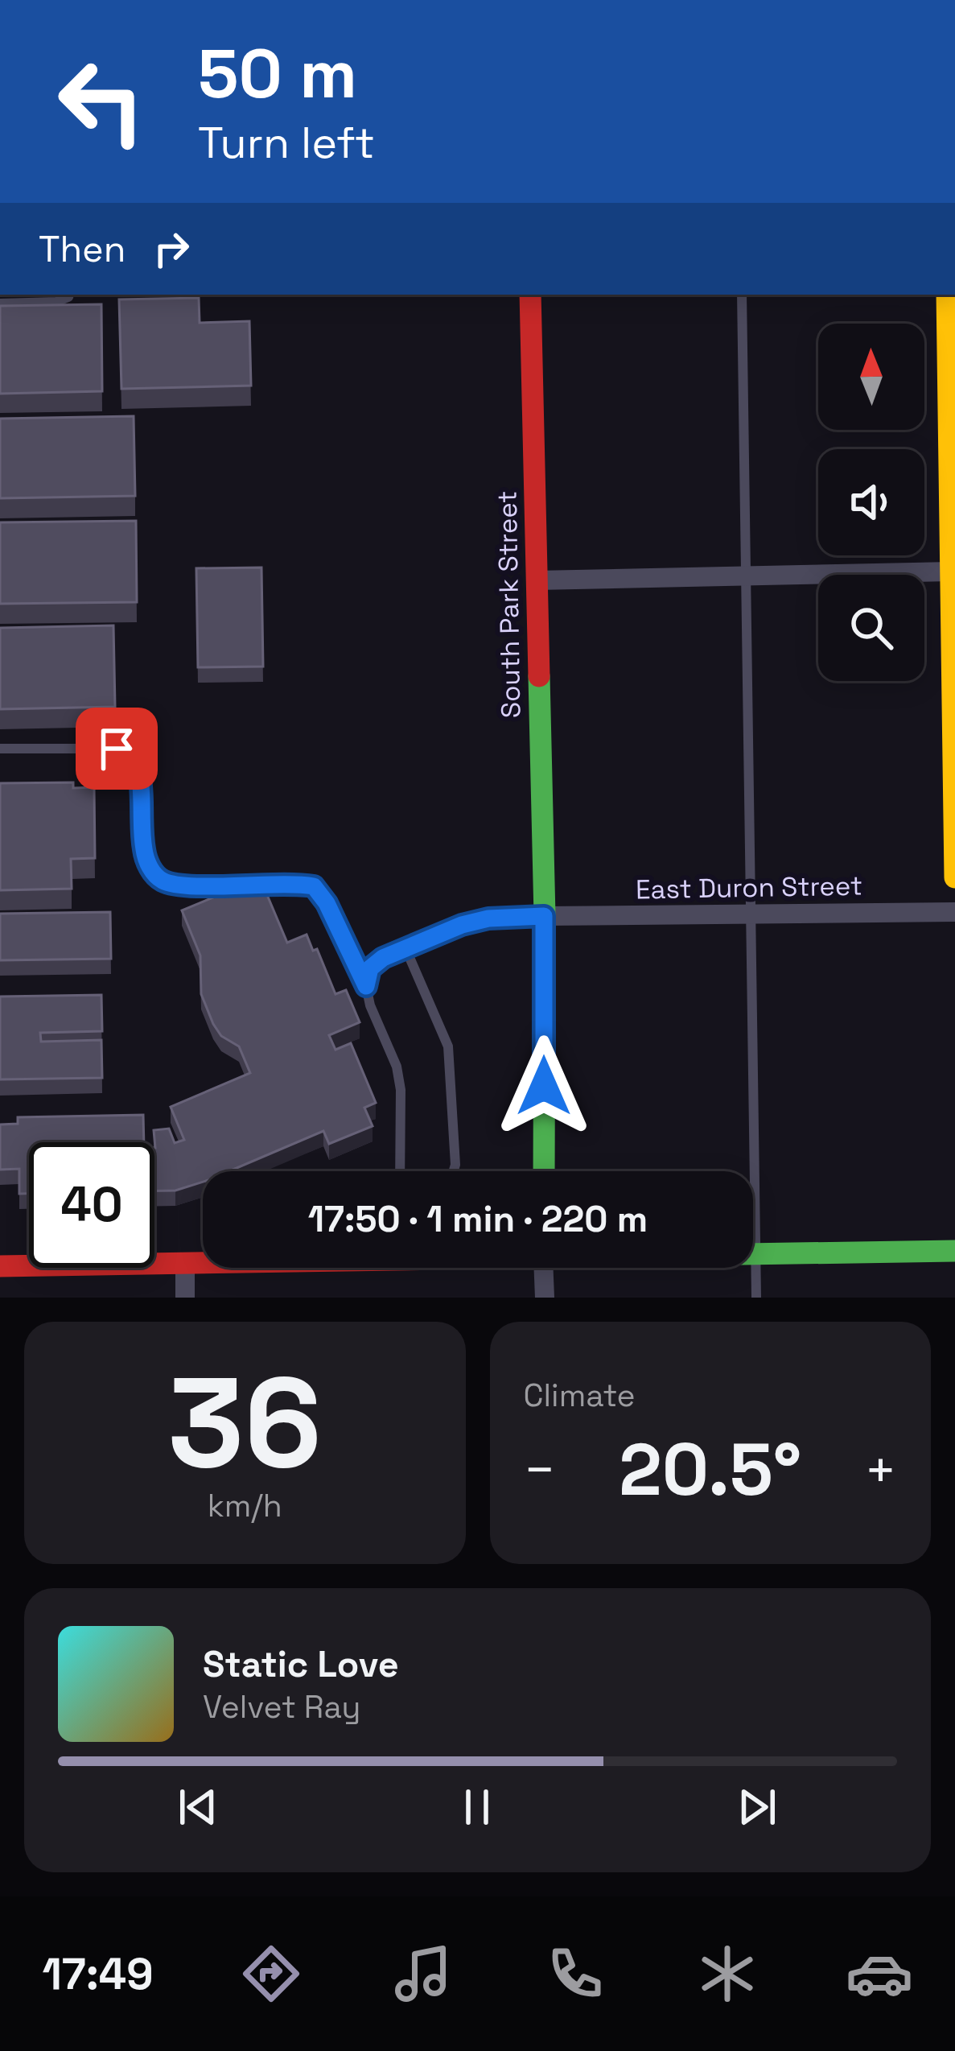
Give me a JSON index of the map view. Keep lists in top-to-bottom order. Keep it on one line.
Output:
{"streets":{"street":["South Park Street","East Duron Street"]},"crossings":[["South Park Street","East Duron Street"]],"north":"top","page":{"turn":["50 m","Turn left"],"then":"Then","limit":"40","trip":"17:50 · 1 min · 220 m","tile":[["36","km/h"],"Climate"],"heat":["−","20.5°","+"],"song":["Static Love","Velvet Ray"],"tabs":"17:49"}}
